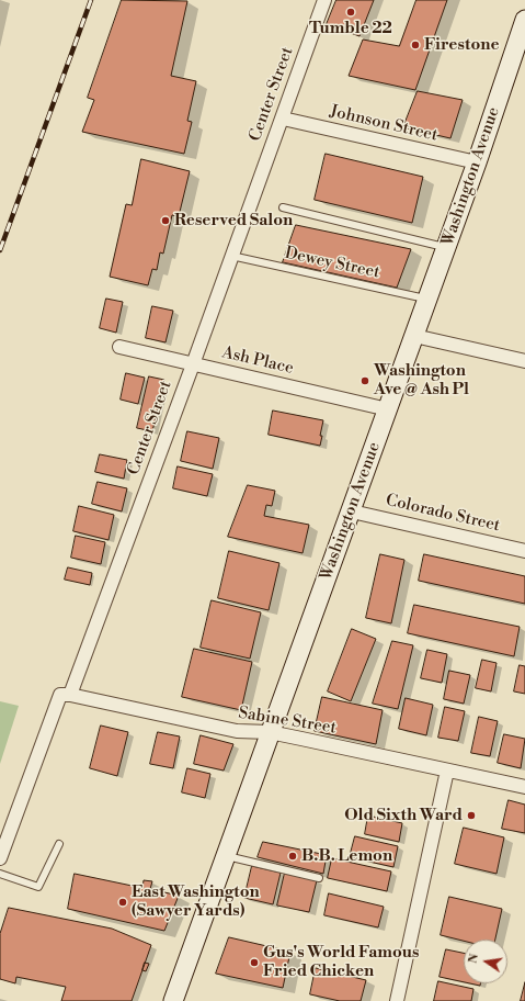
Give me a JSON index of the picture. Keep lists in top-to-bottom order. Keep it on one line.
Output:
{"streets":{"main road":["Washington Avenue"],"street":["Center Street","Johnson Street","Ash Place","Colorado Street","Sabine Street"],"lane":["Dewey Street"]},"crossings":[["Center Street","Johnson Street"],["Center Street","Dewey Street"],["Center Street","Ash Place"],["Center Street","Sabine Street"],["Johnson Street","Washington Avenue"],["Washington Avenue","Dewey Street"],["Washington Avenue","Ash Place"],["Washington Avenue","Colorado Street"],["Washington Avenue","Sabine Street"]],"places":["Tumble 22","Firestone","Reserved Salon","Washington Ave @ Ash Pl","Old Sixth Ward","B.B. Lemon","East Washington (Sawyer Yards)","Gus's World Famous Fried Chicken"],"north":"left"}
